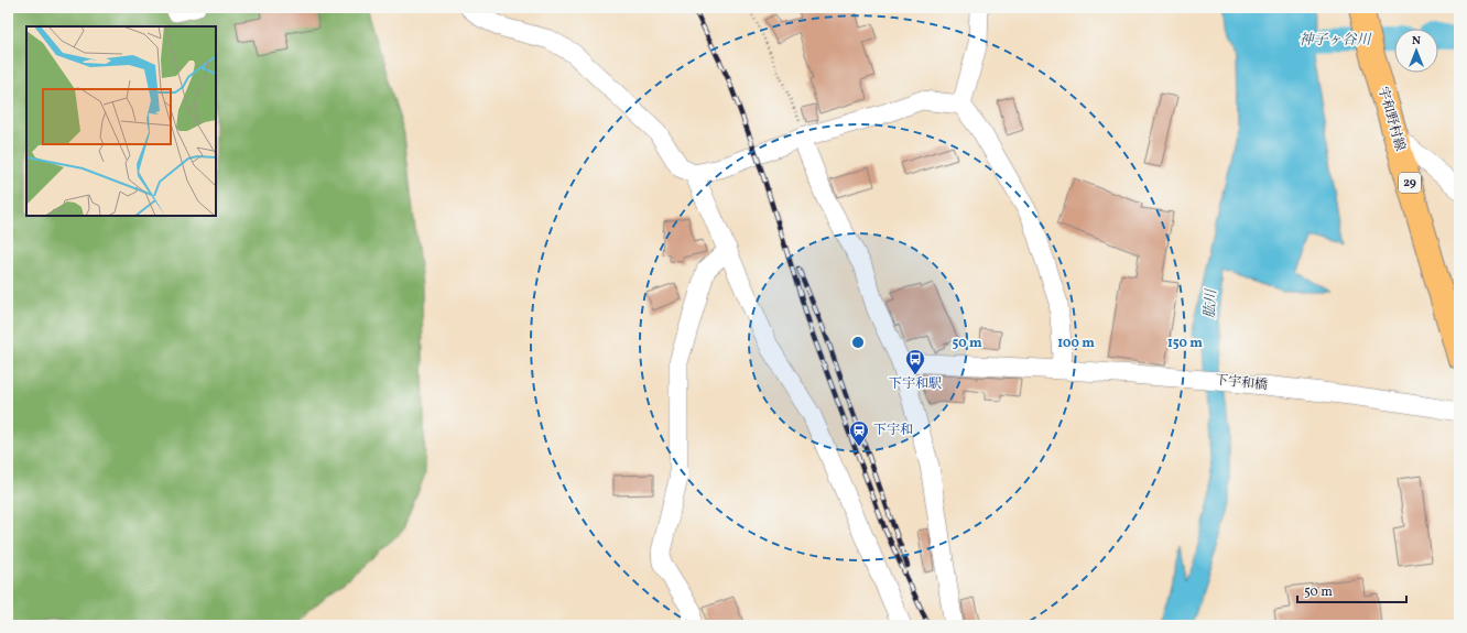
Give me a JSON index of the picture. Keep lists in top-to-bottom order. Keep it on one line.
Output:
{"streets":{"main road":["宇和野村線","29"],"street":["下宇和橋"]},"water":["神子ヶ谷川","肱川"],"places":{"bus stop":["下宇和駅"],"station":["下宇和"]},"scale_bar":"50 m","north":"top","rings":["50 m","100 m","150 m"]}
